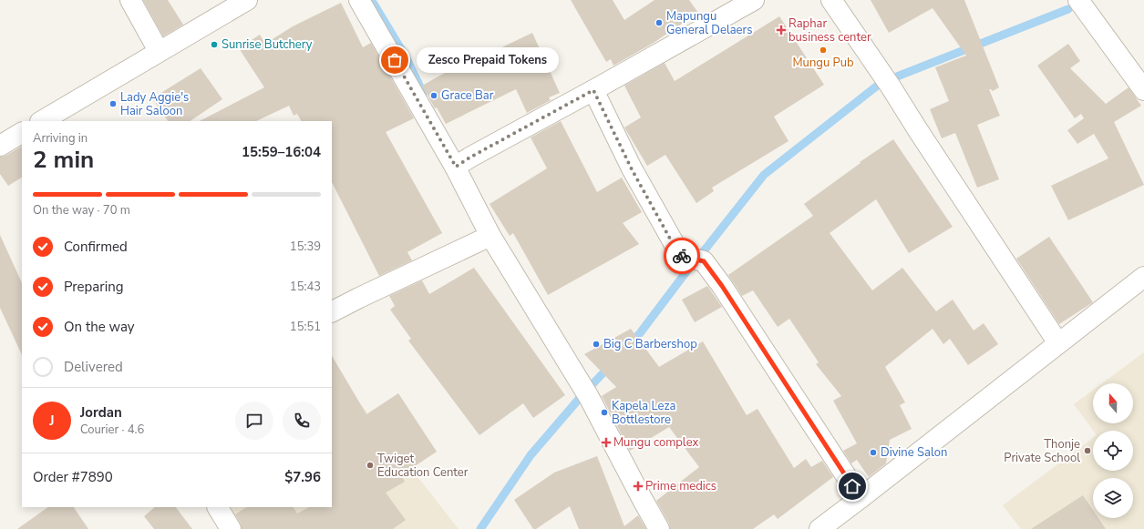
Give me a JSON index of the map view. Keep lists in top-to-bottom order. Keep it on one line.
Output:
{"places":{"other":["Mapungu General Delaers","Sunrise Butchery","Mungu Pub","Zesco Prepaid Tokens","Grace Bar","Lady Aggie's Hair Saloon","Big C Barbershop","Kapela Leza Bottlestore","Thonje Private School","Divine Salon","Twiget Education Center"],"health":["Raphar business center","Mungu complex","Prime medics"]},"north":"top","page":{"bubble":"Zesco Prepaid Tokens","heading":["2 min","Arriving in","15:59–16:04"],"panel":["Jordan","Courier · 4.6","Order #7890","$7.96"],"bar":"On the way · 70 m","list":[["Confirmed","15:39"],["Preparing","15:43"],["On the way","15:51"],"Delivered"],"round":"J"}}
